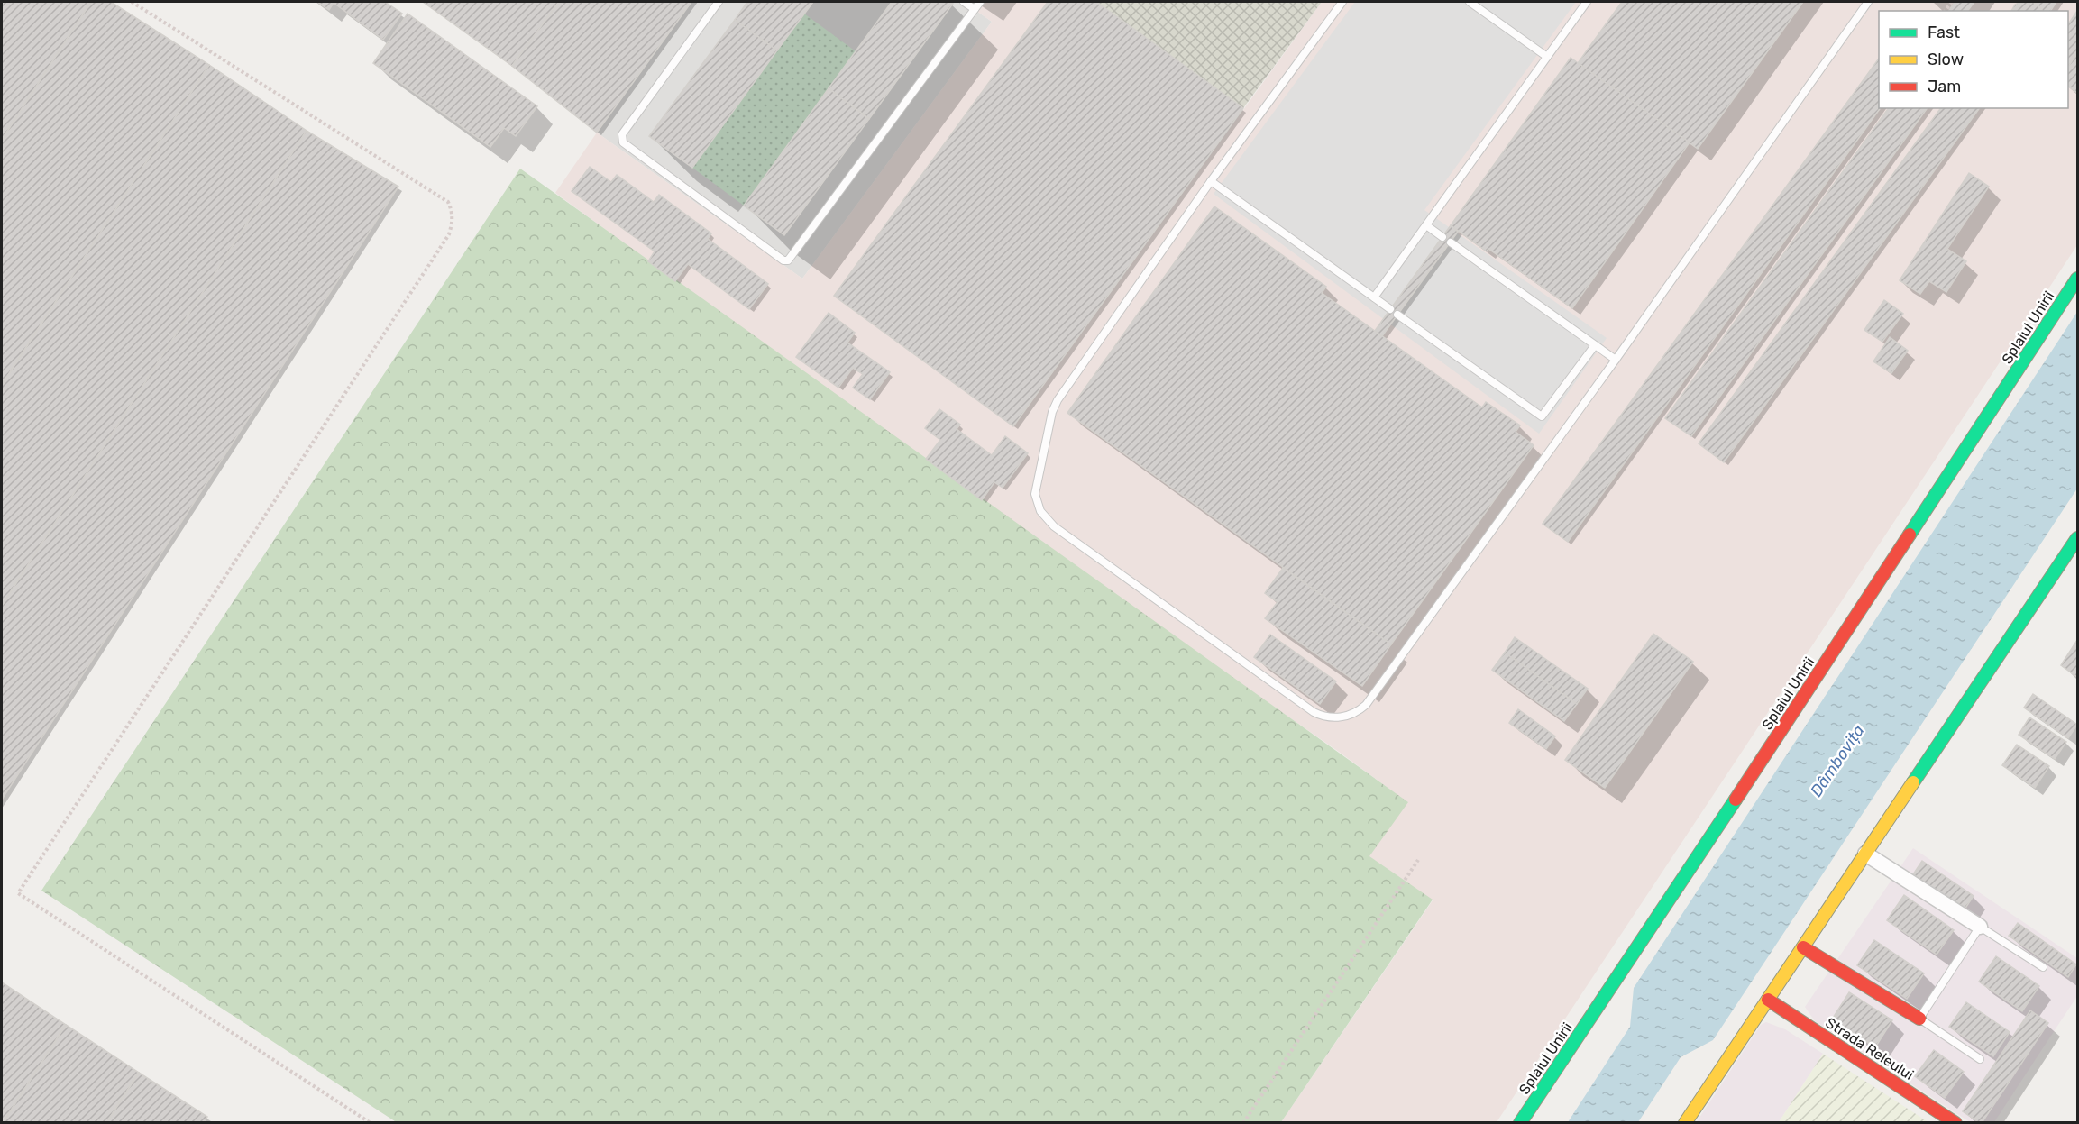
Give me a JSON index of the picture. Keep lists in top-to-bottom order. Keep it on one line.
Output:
{"streets":{"main road":["Splaiul Unirii","Strada Releului"]},"water":["Dâmbovița"],"legend":["Fast","Slow","Jam"]}
